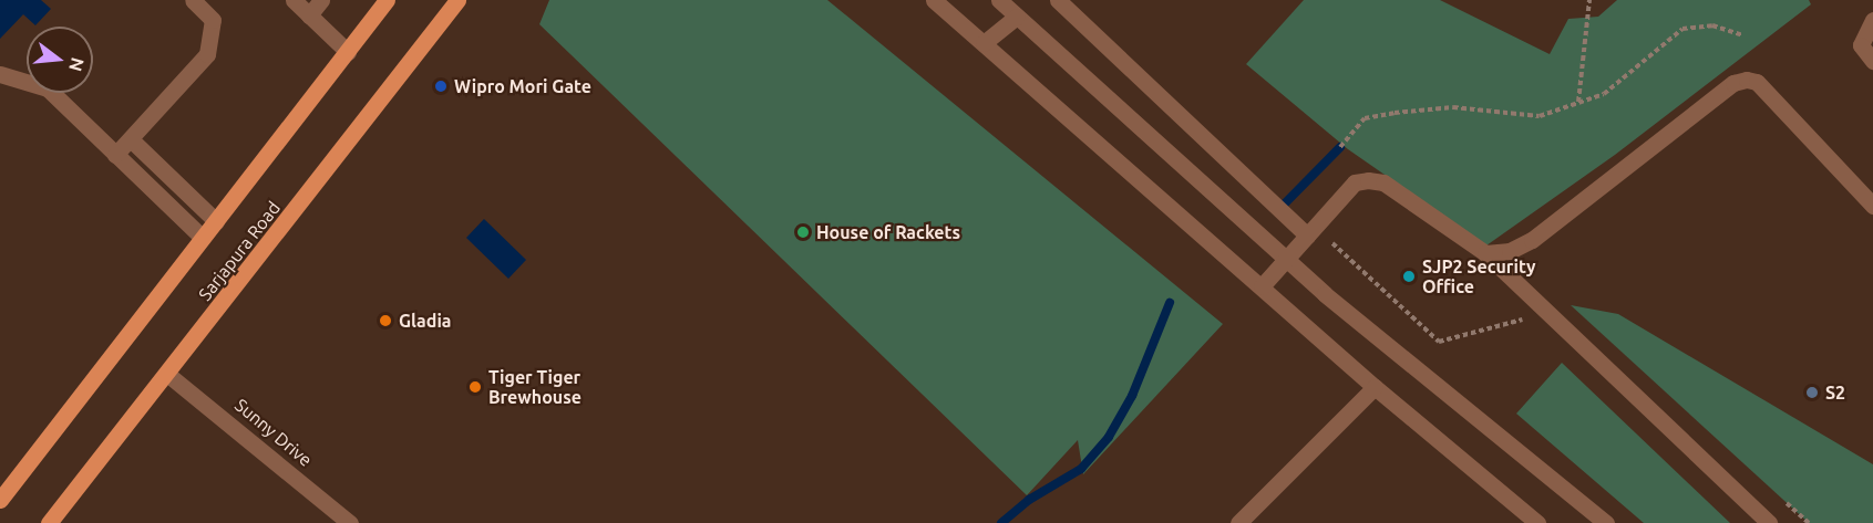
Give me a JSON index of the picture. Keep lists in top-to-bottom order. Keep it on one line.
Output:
{"streets":{"main road":["Sarjapura Road"],"street":["Sunny Drive"]},"crossings":[["Sarjapura Road","Sunny Drive"]],"places":["Wipro Mori Gate","House of Rackets","SJP2 Security Office","Gladia","Tiger Tiger Brewhouse","S2"],"north":"right"}
